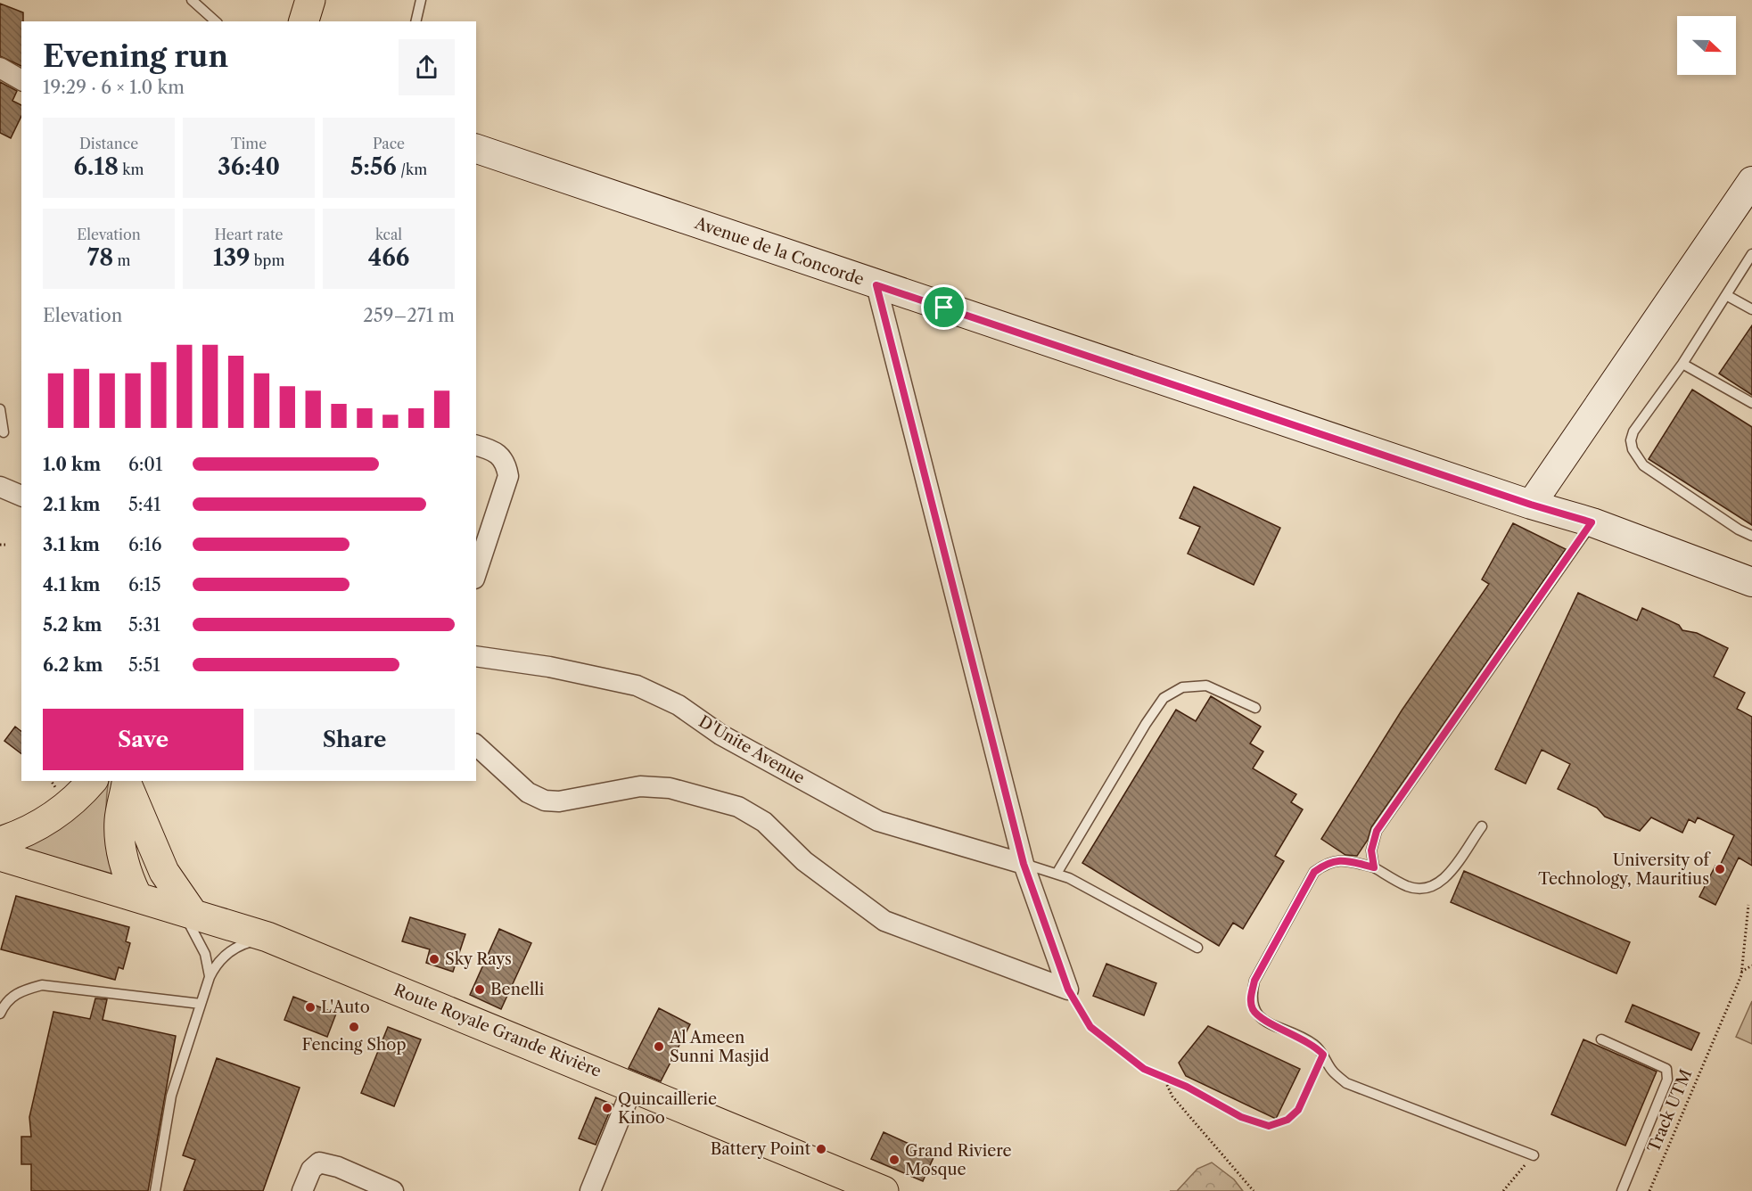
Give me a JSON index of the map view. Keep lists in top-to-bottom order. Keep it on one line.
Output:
{"streets":{"main road":["Route Royale Grande Rivière"],"street":["Avenue de la Concorde","D'Unite Avenue"],"path":["Track UTM"]},"places":["University of Technology, Mauritius","Sky Rays","Benelli","L'Auto","Fencing Shop","Al Ameen Sunni Masjid","Quincaillerie Kinoo","Battery Point","Grand Riviere Mosque"],"north":"right","page":{"heading":["Evening run","19:29 · 6 × 1.0 km"],"stats":[["Distance","6.18 km"],["Time","36:40"],["Pace","5:56 /km"],["Elevation","78 m"],["Heart rate","139 bpm"],["kcal","466"]],"chart":["Elevation","259–271 m"],"list":[{"name":"1.0 km","note":"6:01"},{"name":"2.1 km","note":"5:41"},{"name":"3.1 km","note":"6:16"},{"name":"4.1 km","note":"6:15"},{"name":"5.2 km","note":"5:31"},{"name":"6.2 km","note":"5:51"}],"buttons":["Save","Share"]}}
